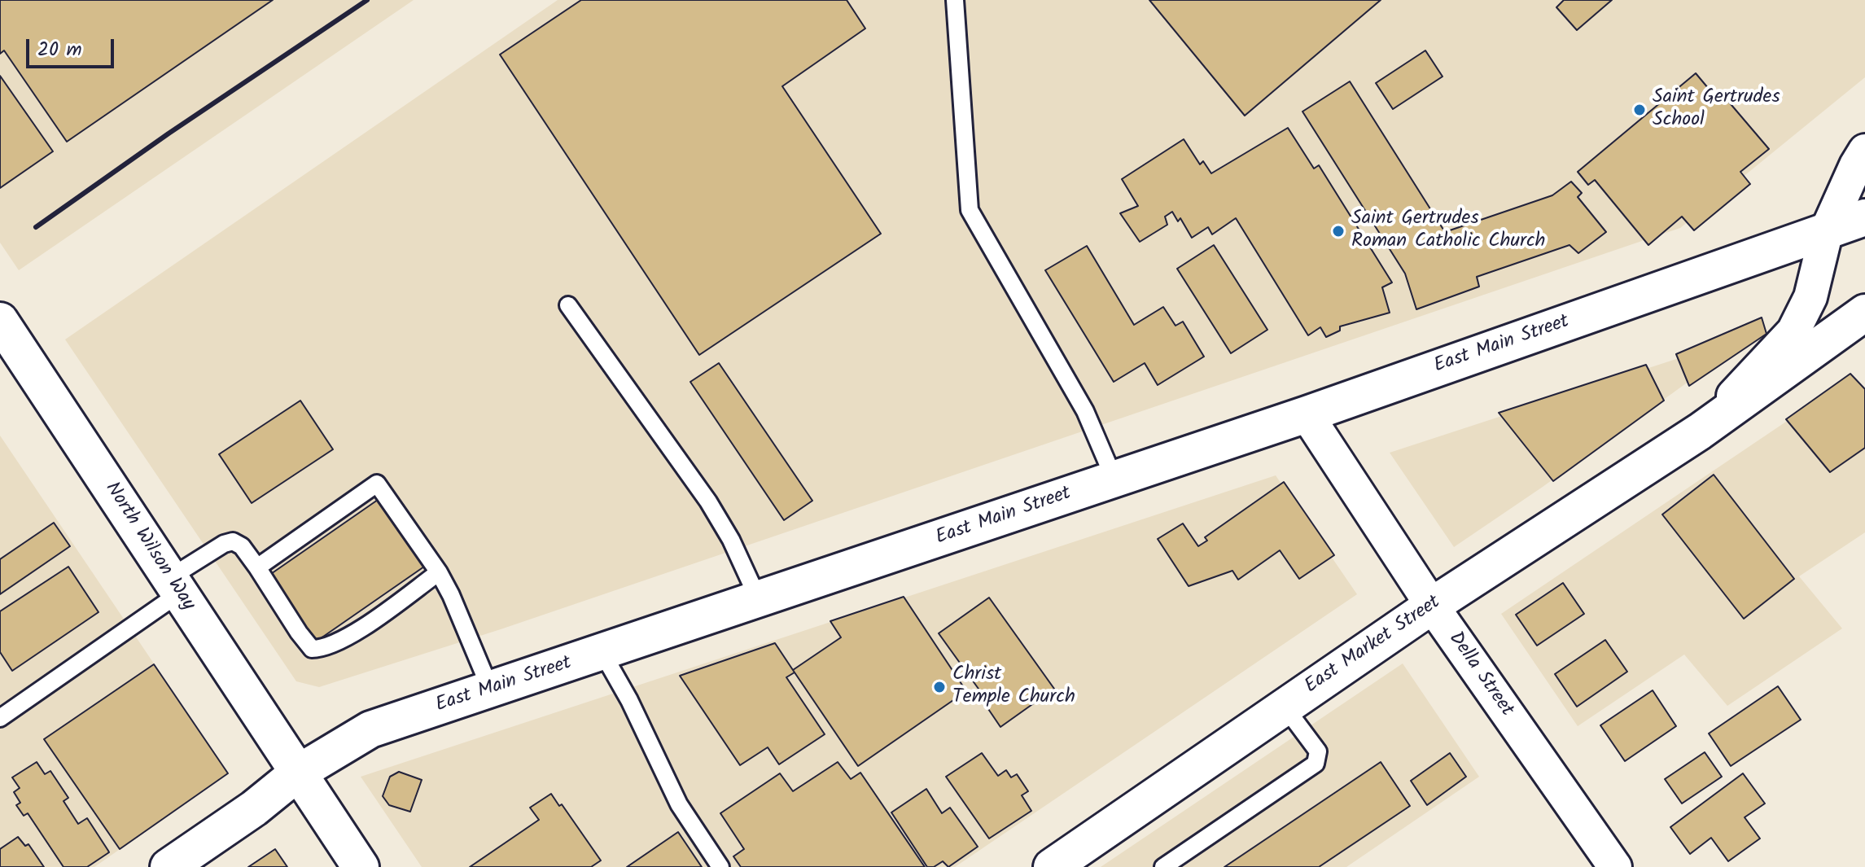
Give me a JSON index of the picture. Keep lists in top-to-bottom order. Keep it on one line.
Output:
{"streets":{"main road":["East Main Street","North Wilson Way","East Market Street"],"street":["Della Street"]},"crossings":[["East Main Street","North Wilson Way"],["East Main Street","East Market Street"],["East Main Street","Della Street"],["East Market Street","Della Street"]],"places":["Saint Gertrudes School","Saint Gertrudes Roman Catholic Church","Christ Temple Church"],"scale_bar":"20 m"}
